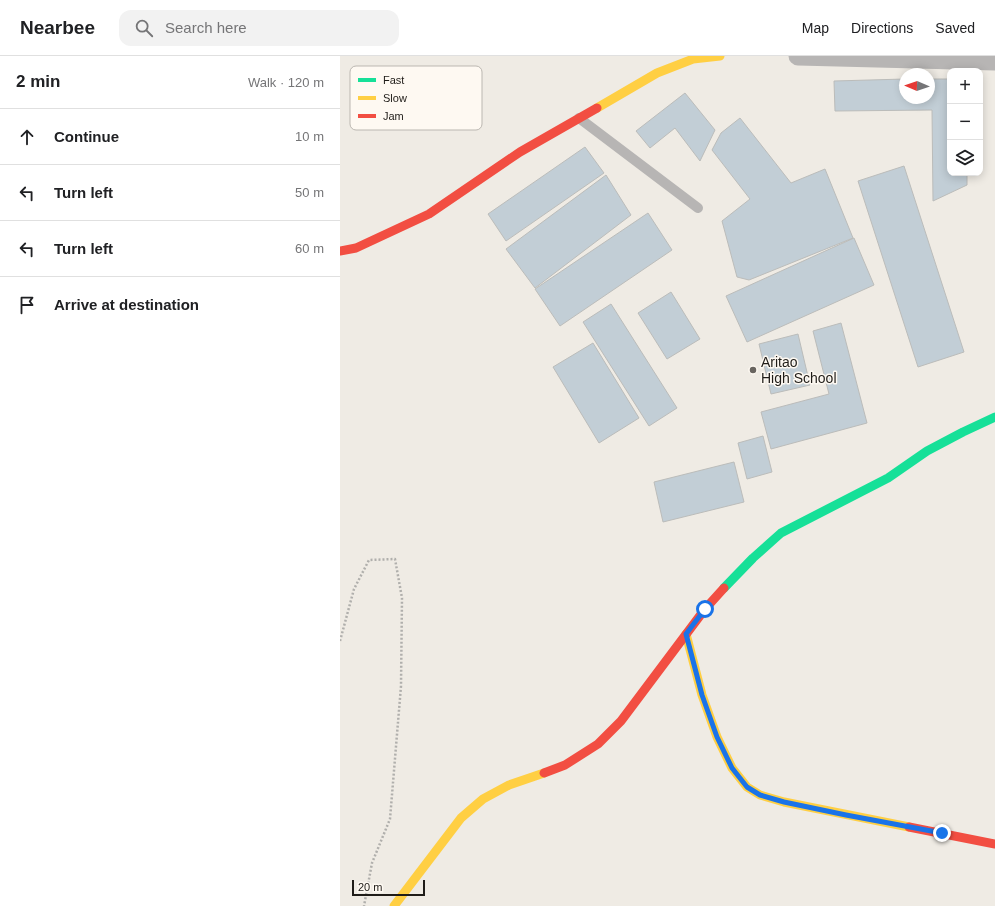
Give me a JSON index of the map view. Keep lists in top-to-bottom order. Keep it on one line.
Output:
{"places":["Aritao High School"],"legend":["Fast","Slow","Jam"],"scale_bar":"20 m","north":"left","page":{"header":"Nearbee","search":"Search here","nav":["Map","Directions","Saved"],"heading":["2 min","Walk · 120 m"],"map_buttons":["+","−"],"list":[["Continue","10 m"],["Turn left","50 m"],["Turn left","60 m"],"Arrive at destination"],"scale":"20 m"}}
